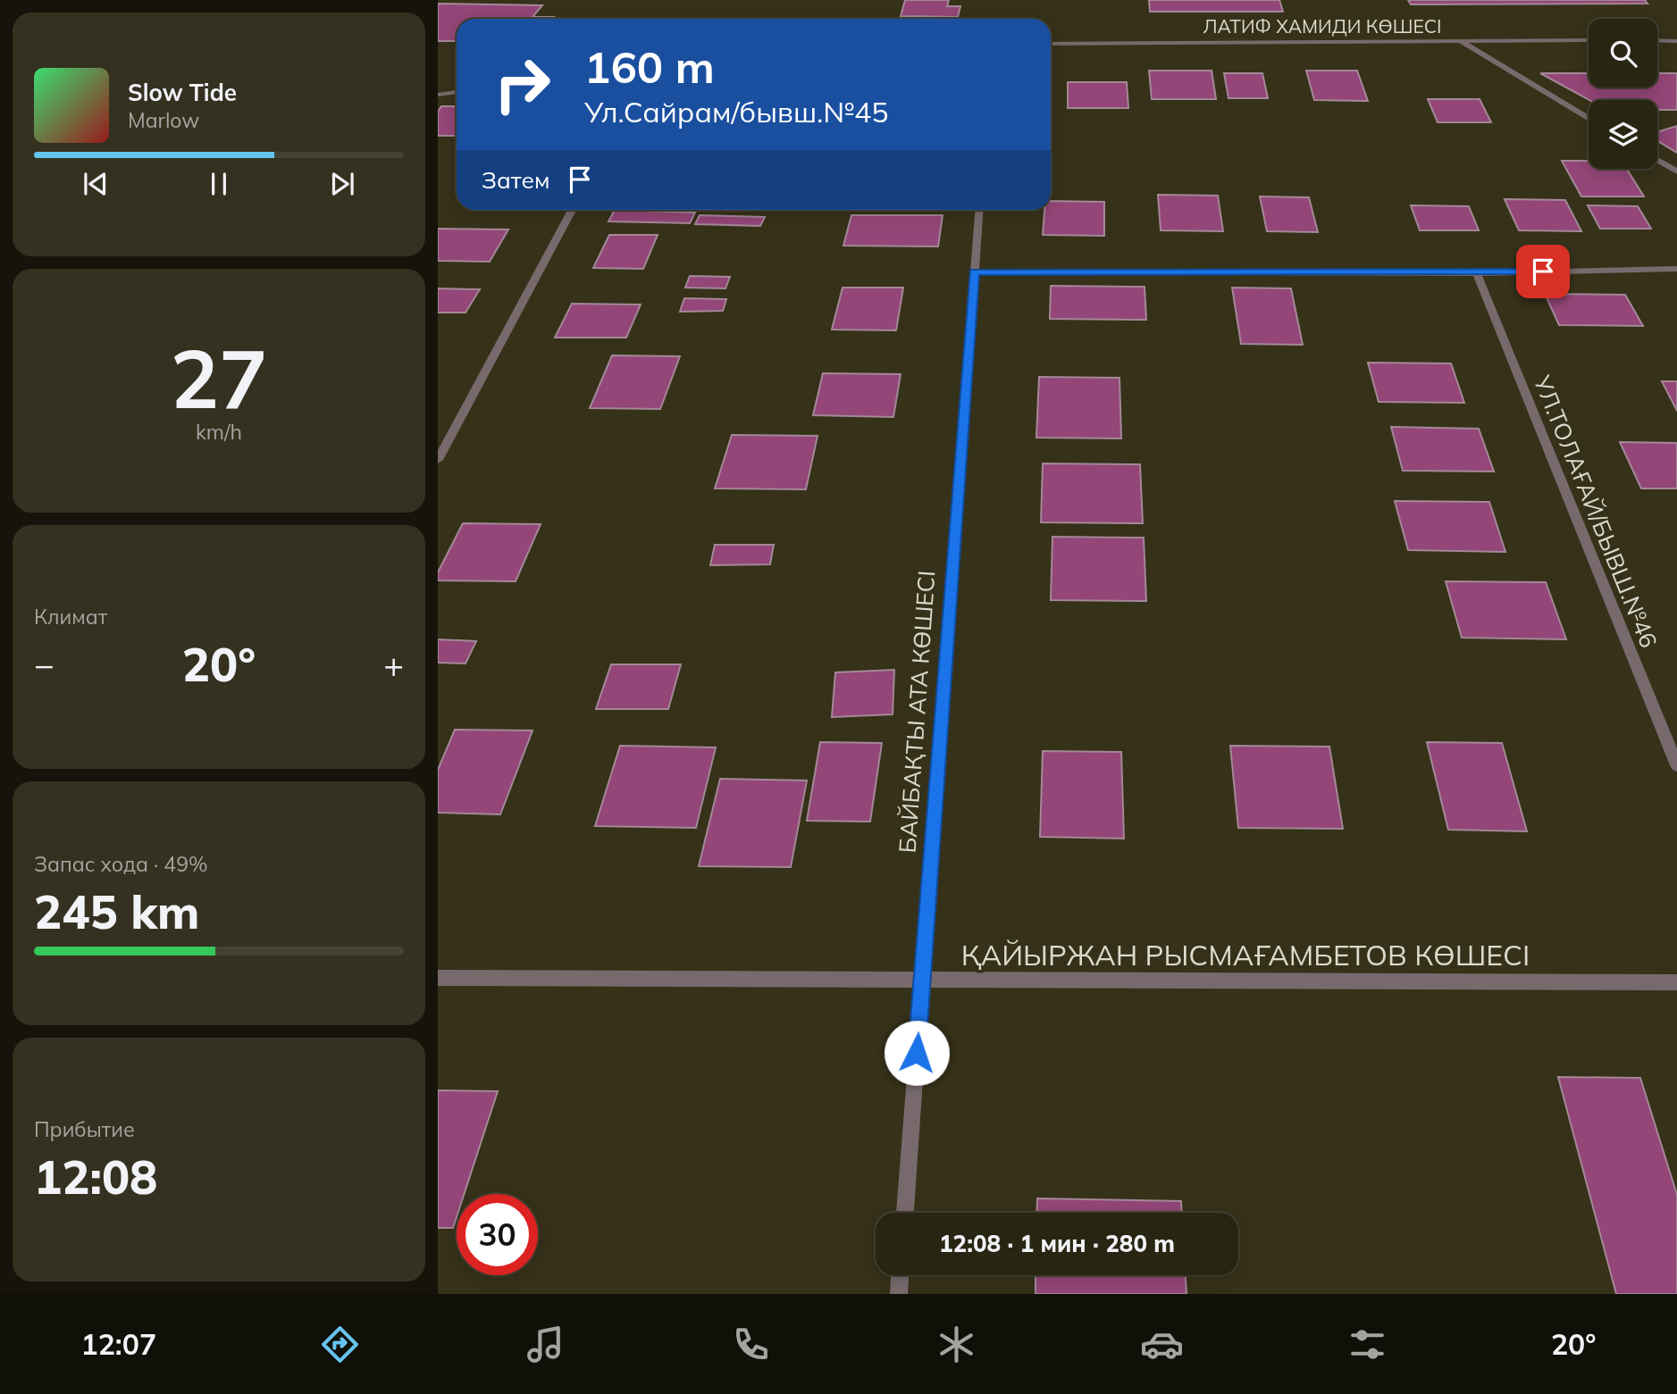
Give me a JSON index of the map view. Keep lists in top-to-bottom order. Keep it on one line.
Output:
{"streets":{"street":["ЛАТИФ ХАМИДИ КӨШЕСІ","УЛ.ТОЛАҒАЙ/БЫВШ.№46","БАЙБАҚТЫ АТА КӨШЕСІ","ҚАЙЫРЖАН РЫСМАҒАМБЕТОВ КӨШЕСІ"]},"crossings":[["БАЙБАҚТЫ АТА КӨШЕСІ","ҚАЙЫРЖАН РЫСМАҒАМБЕТОВ КӨШЕСІ"]],"page":{"turn":["160 m","Ул.Сайрам/бывш.№45"],"song":["Slow Tide","Marlow"],"then":"Затем","tile":[["27","km/h"],"Климат",["Запас хода · 49%","245 km"],["Прибытие","12:08"]],"heat":["−","20°","+"],"limit":"30","trip":"12:08 · 1 мин · 280 m","tabs":["12:07","20°"]}}
